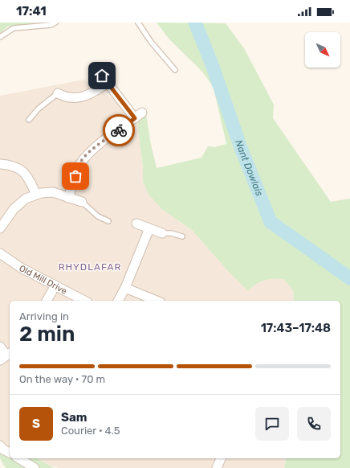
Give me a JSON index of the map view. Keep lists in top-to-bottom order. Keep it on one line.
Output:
{"streets":{"street":["Old Mill Drive"]},"districts":["RHYDLAFAR"],"water":["Nant Dowlais"],"north":"bottom right","page":{"status":"17:41","heading":["2 min","Arriving in","17:43–17:48"],"panel":["Sam","Courier · 4.5"],"bar":"On the way · 70 m","round":"S"}}
